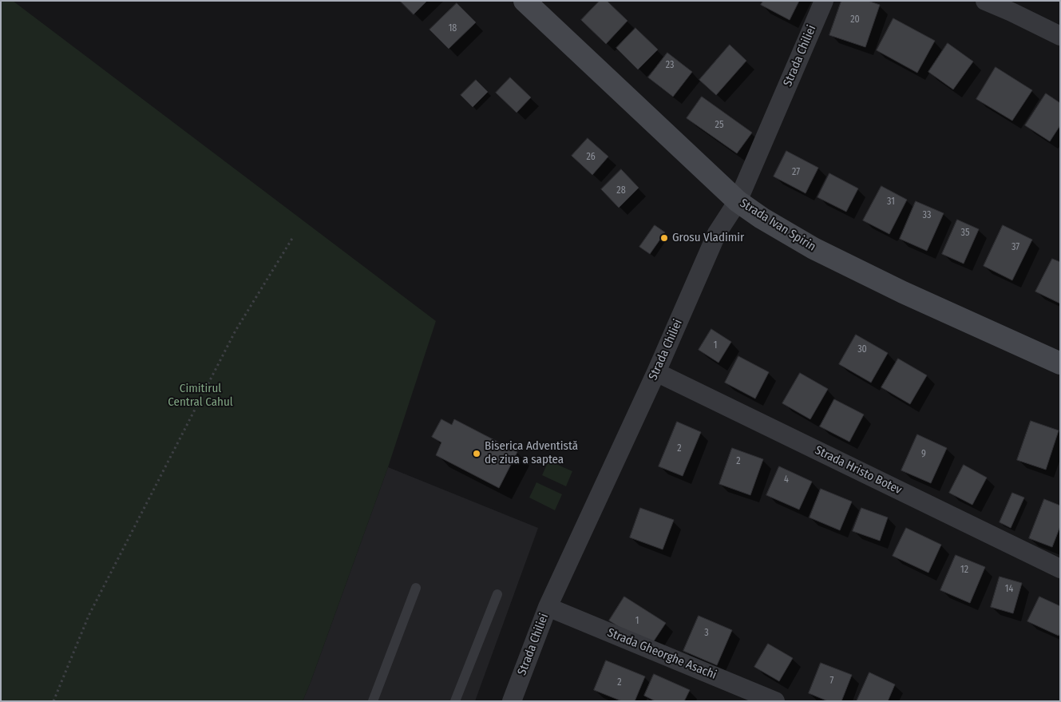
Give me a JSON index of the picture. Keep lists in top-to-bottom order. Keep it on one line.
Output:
{"streets":{"street":["Strada Chiliei","Strada Ivan Spirin","Strada Hristo Botev","Strada Gheorghe Asachi"]},"crossings":[["Strada Chiliei","Strada Ivan Spirin"],["Strada Chiliei","Strada Hristo Botev"],["Strada Chiliei","Strada Gheorghe Asachi"]],"parks":["Cimitirul Central Cahul"],"places":["Grosu Vladimir","Biserica Adventistă de ziua a saptea"],"house_numbers":["20","18","23","25","26","27","28","31","33","35","37","1","30","2","9","2","4","12","14","1","3","7","2"]}
